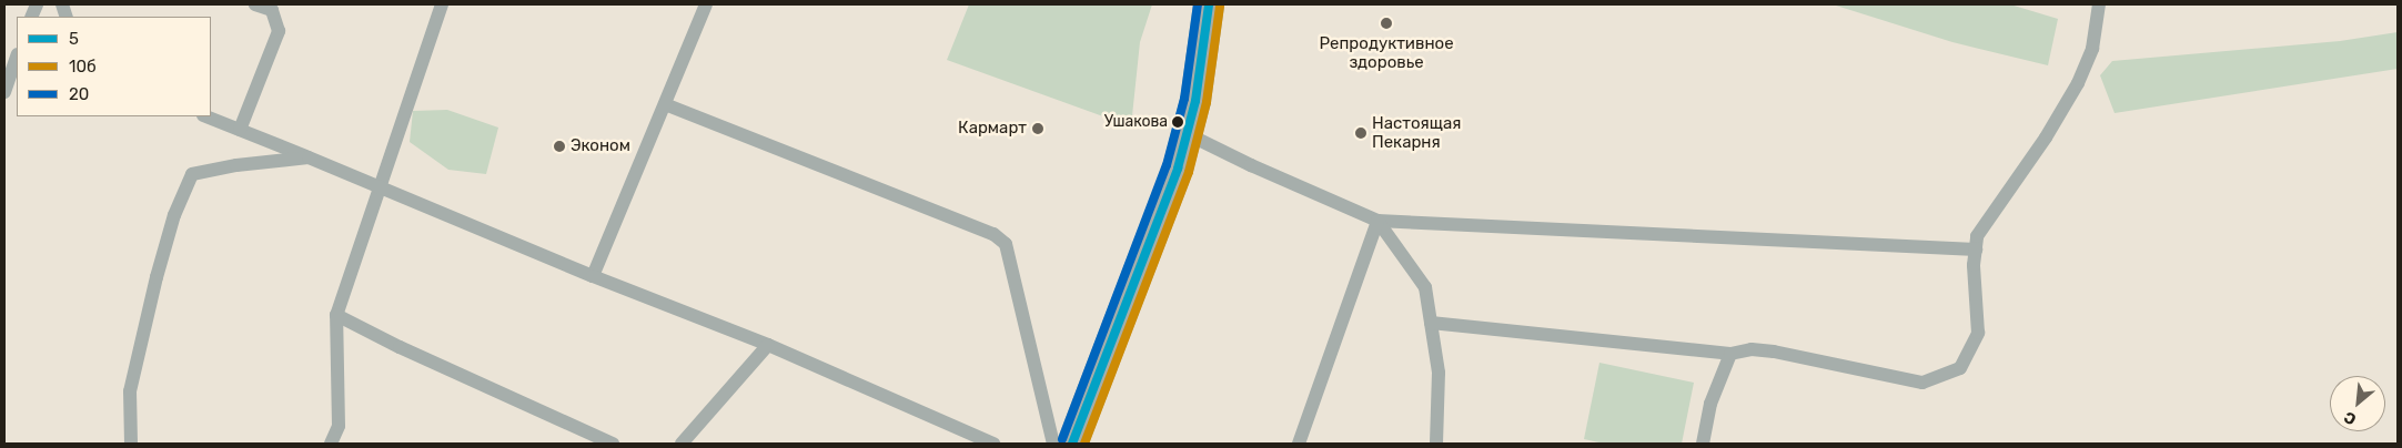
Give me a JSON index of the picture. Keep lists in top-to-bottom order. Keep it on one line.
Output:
{"places":["Репродуктивное здоровье","Ушакова","Кармарт","Настоящая Пекарня","Эконом"],"lines":["transit line 5","transit line 20","transit line 10б"],"legend":["5","10б","20"],"north":"bottom left"}
